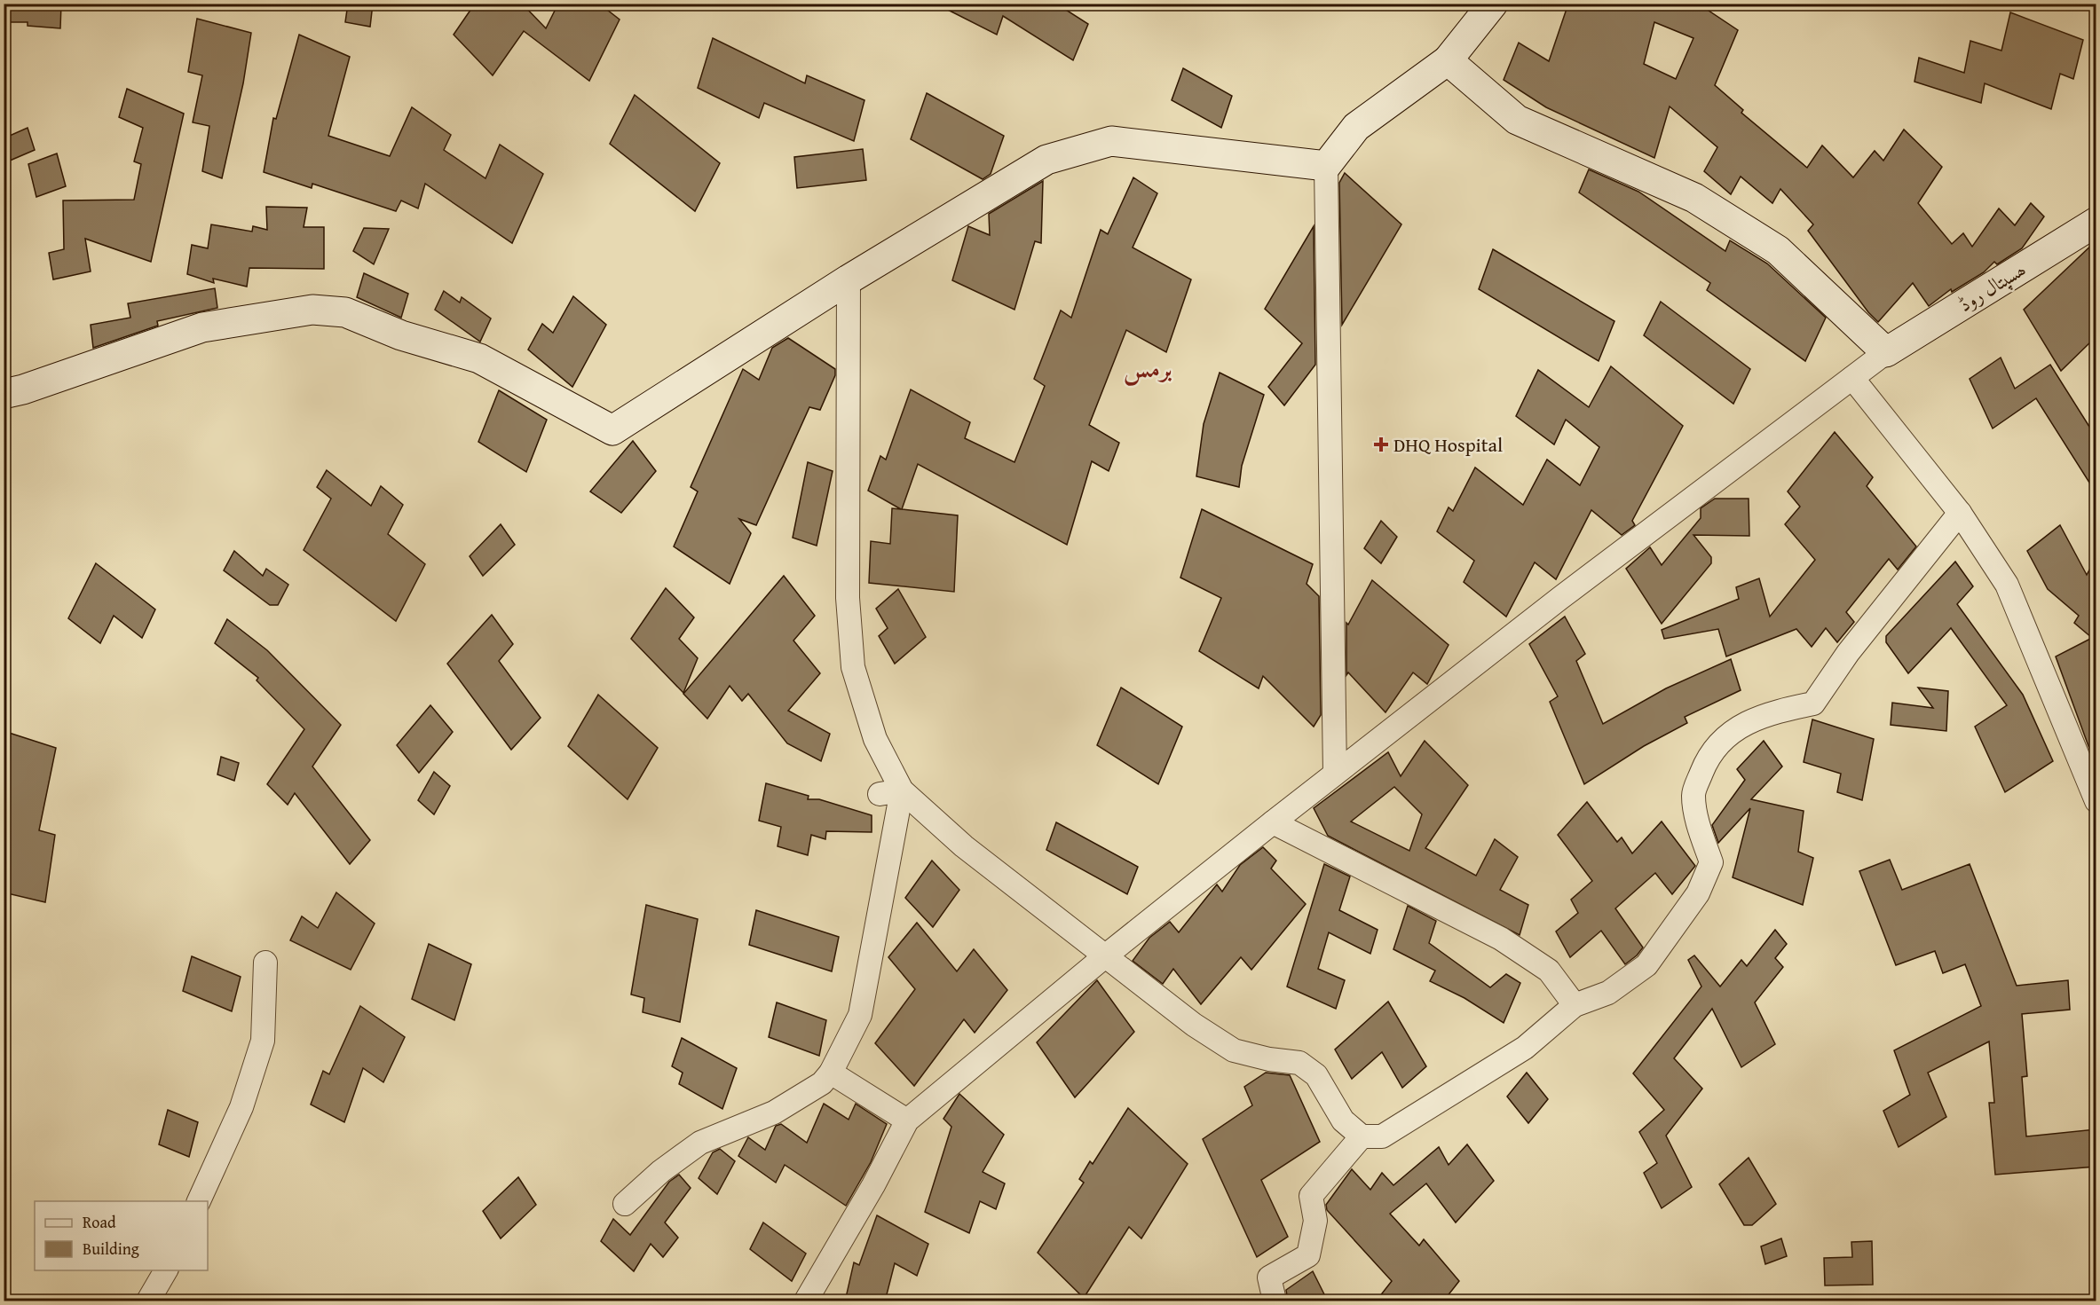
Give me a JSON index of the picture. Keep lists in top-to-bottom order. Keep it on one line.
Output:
{"streets":{"street":["ھسپتال روڈ"]},"districts":["برمس"],"places":{"health":["DHQ Hospital"]},"legend":["Road","Building"]}
